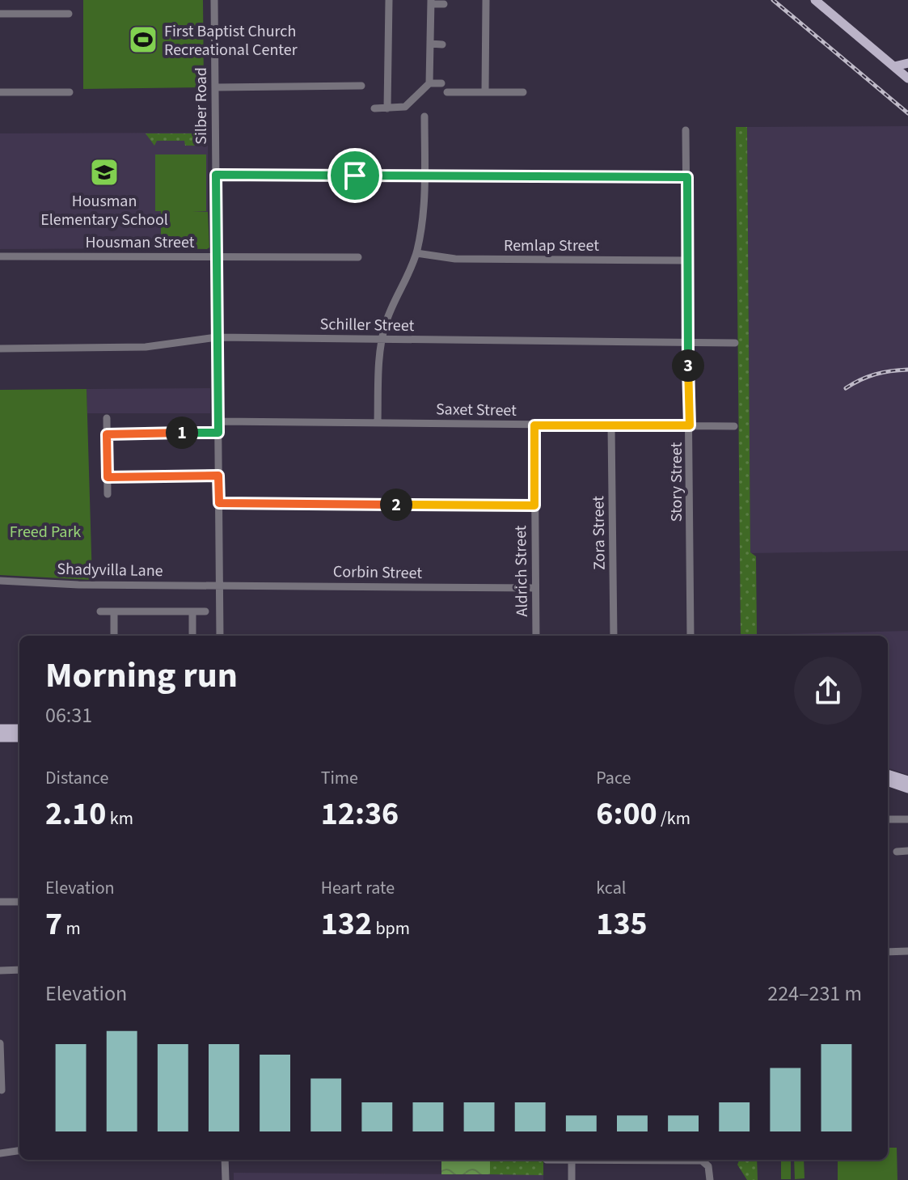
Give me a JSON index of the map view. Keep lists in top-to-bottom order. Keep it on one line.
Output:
{"streets":{"street":["Silber Road","Housman Street","Remlap Street","Schiller Street","Saxet Street","Story Street","Zora Street","Shadyvilla Lane","Aldrich Street","Corbin Street"]},"crossings":[["Silber Road","Housman Street"],["Silber Road","Schiller Street"],["Silber Road","Saxet Street"],["Silber Road","Shadyvilla Lane"],["Silber Road","Corbin Street"],["Remlap Street","Story Street"],["Schiller Street","Story Street"],["Saxet Street","Story Street"],["Saxet Street","Zora Street"],["Saxet Street","Aldrich Street"],["Shadyvilla Lane","Corbin Street"],["Aldrich Street","Corbin Street"]],"parks":["Freed Park"],"places":{"sports":["First Baptist Church Recreational Center"],"school or university":["Housman Elementary School"]},"page":{"pins":["3","1","2"],"heading":["Morning run","06:31"],"stats":[["Distance","2.10 km"],["Time","12:36"],["Pace","6:00 /km"],["Elevation","7 m"],["Heart rate","132 bpm"],["kcal","135"]],"chart":["Elevation","224–231 m"]}}
